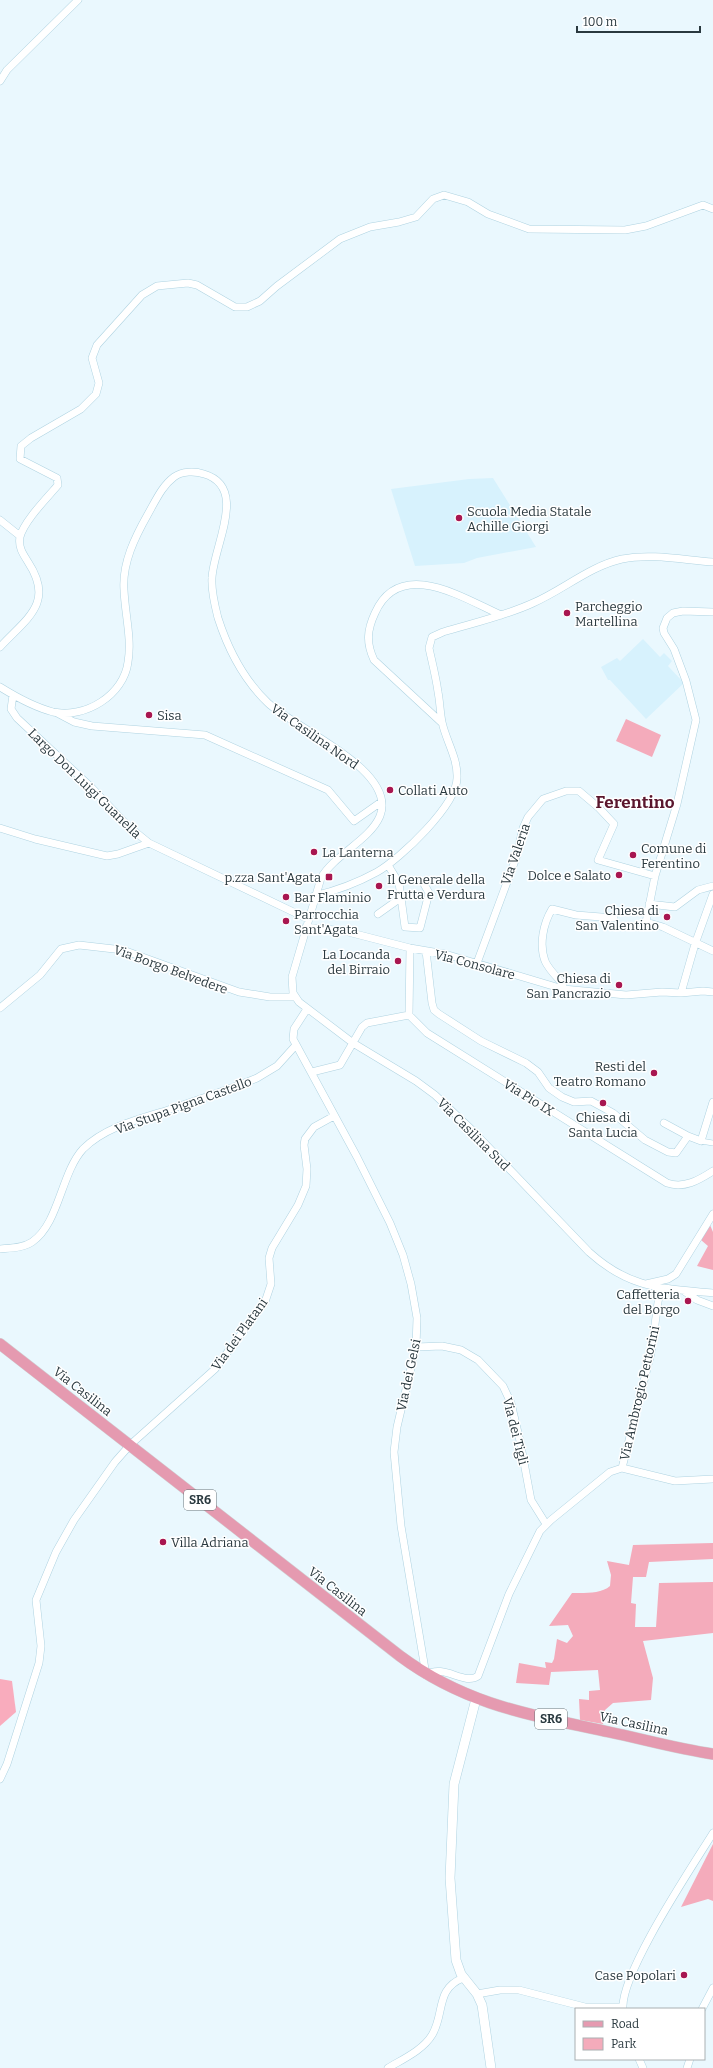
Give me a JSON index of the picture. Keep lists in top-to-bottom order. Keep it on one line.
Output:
{"streets":{"main road":["Via Casilina","SR6"],"street":["Via Casilina Nord","Largo Don Luigi Guanella","Via Valeria","Via Consolare","Via Borgo Belvedere","Via Pio IX","Via Stupa Pigna Castello","Via Casilina Sud","Via dei Platani","Via dei Gelsi","Via Ambrogio Pettorini","Via dei Tigli"]},"crossings":[["Via Casilina Nord","Largo Don Luigi Guanella"],["Via Valeria","Via Consolare"],["Via Borgo Belvedere","Via Casilina Sud"],["Via Stupa Pigna Castello","Via dei Gelsi"],["Via Casilina Sud","Via Ambrogio Pettorini"],["Via dei Platani","Via dei Gelsi"],["Via dei Platani","Via Casilina"],["Via dei Gelsi","Via Casilina"],["Via dei Gelsi","Via Ambrogio Pettorini"],["Via dei Gelsi","Via dei Tigli"],["Via Casilina","Via Ambrogio Pettorini"],["Via Ambrogio Pettorini","Via dei Tigli"]],"districts":["Ferentino"],"places":{"other":["Scuola Media Statale Achille Giorgi","Parcheggio Martellina","Sisa","Collati Auto","La Lanterna","Comune di Ferentino","Dolce e Salato","Il Generale della Frutta e Verdura","Bar Flaminio","Chiesa di San Valentino","Parrocchia Sant'Agata","La Locanda del Birraio","Chiesa di San Pancrazio","Resti del Teatro Romano","Chiesa di Santa Lucia","Caffetteria del Borgo","Villa Adriana","Case Popolari"],"transit":["p.zza Sant'Agata"]},"legend":["Road","Park"],"scale_bar":"100 m"}
